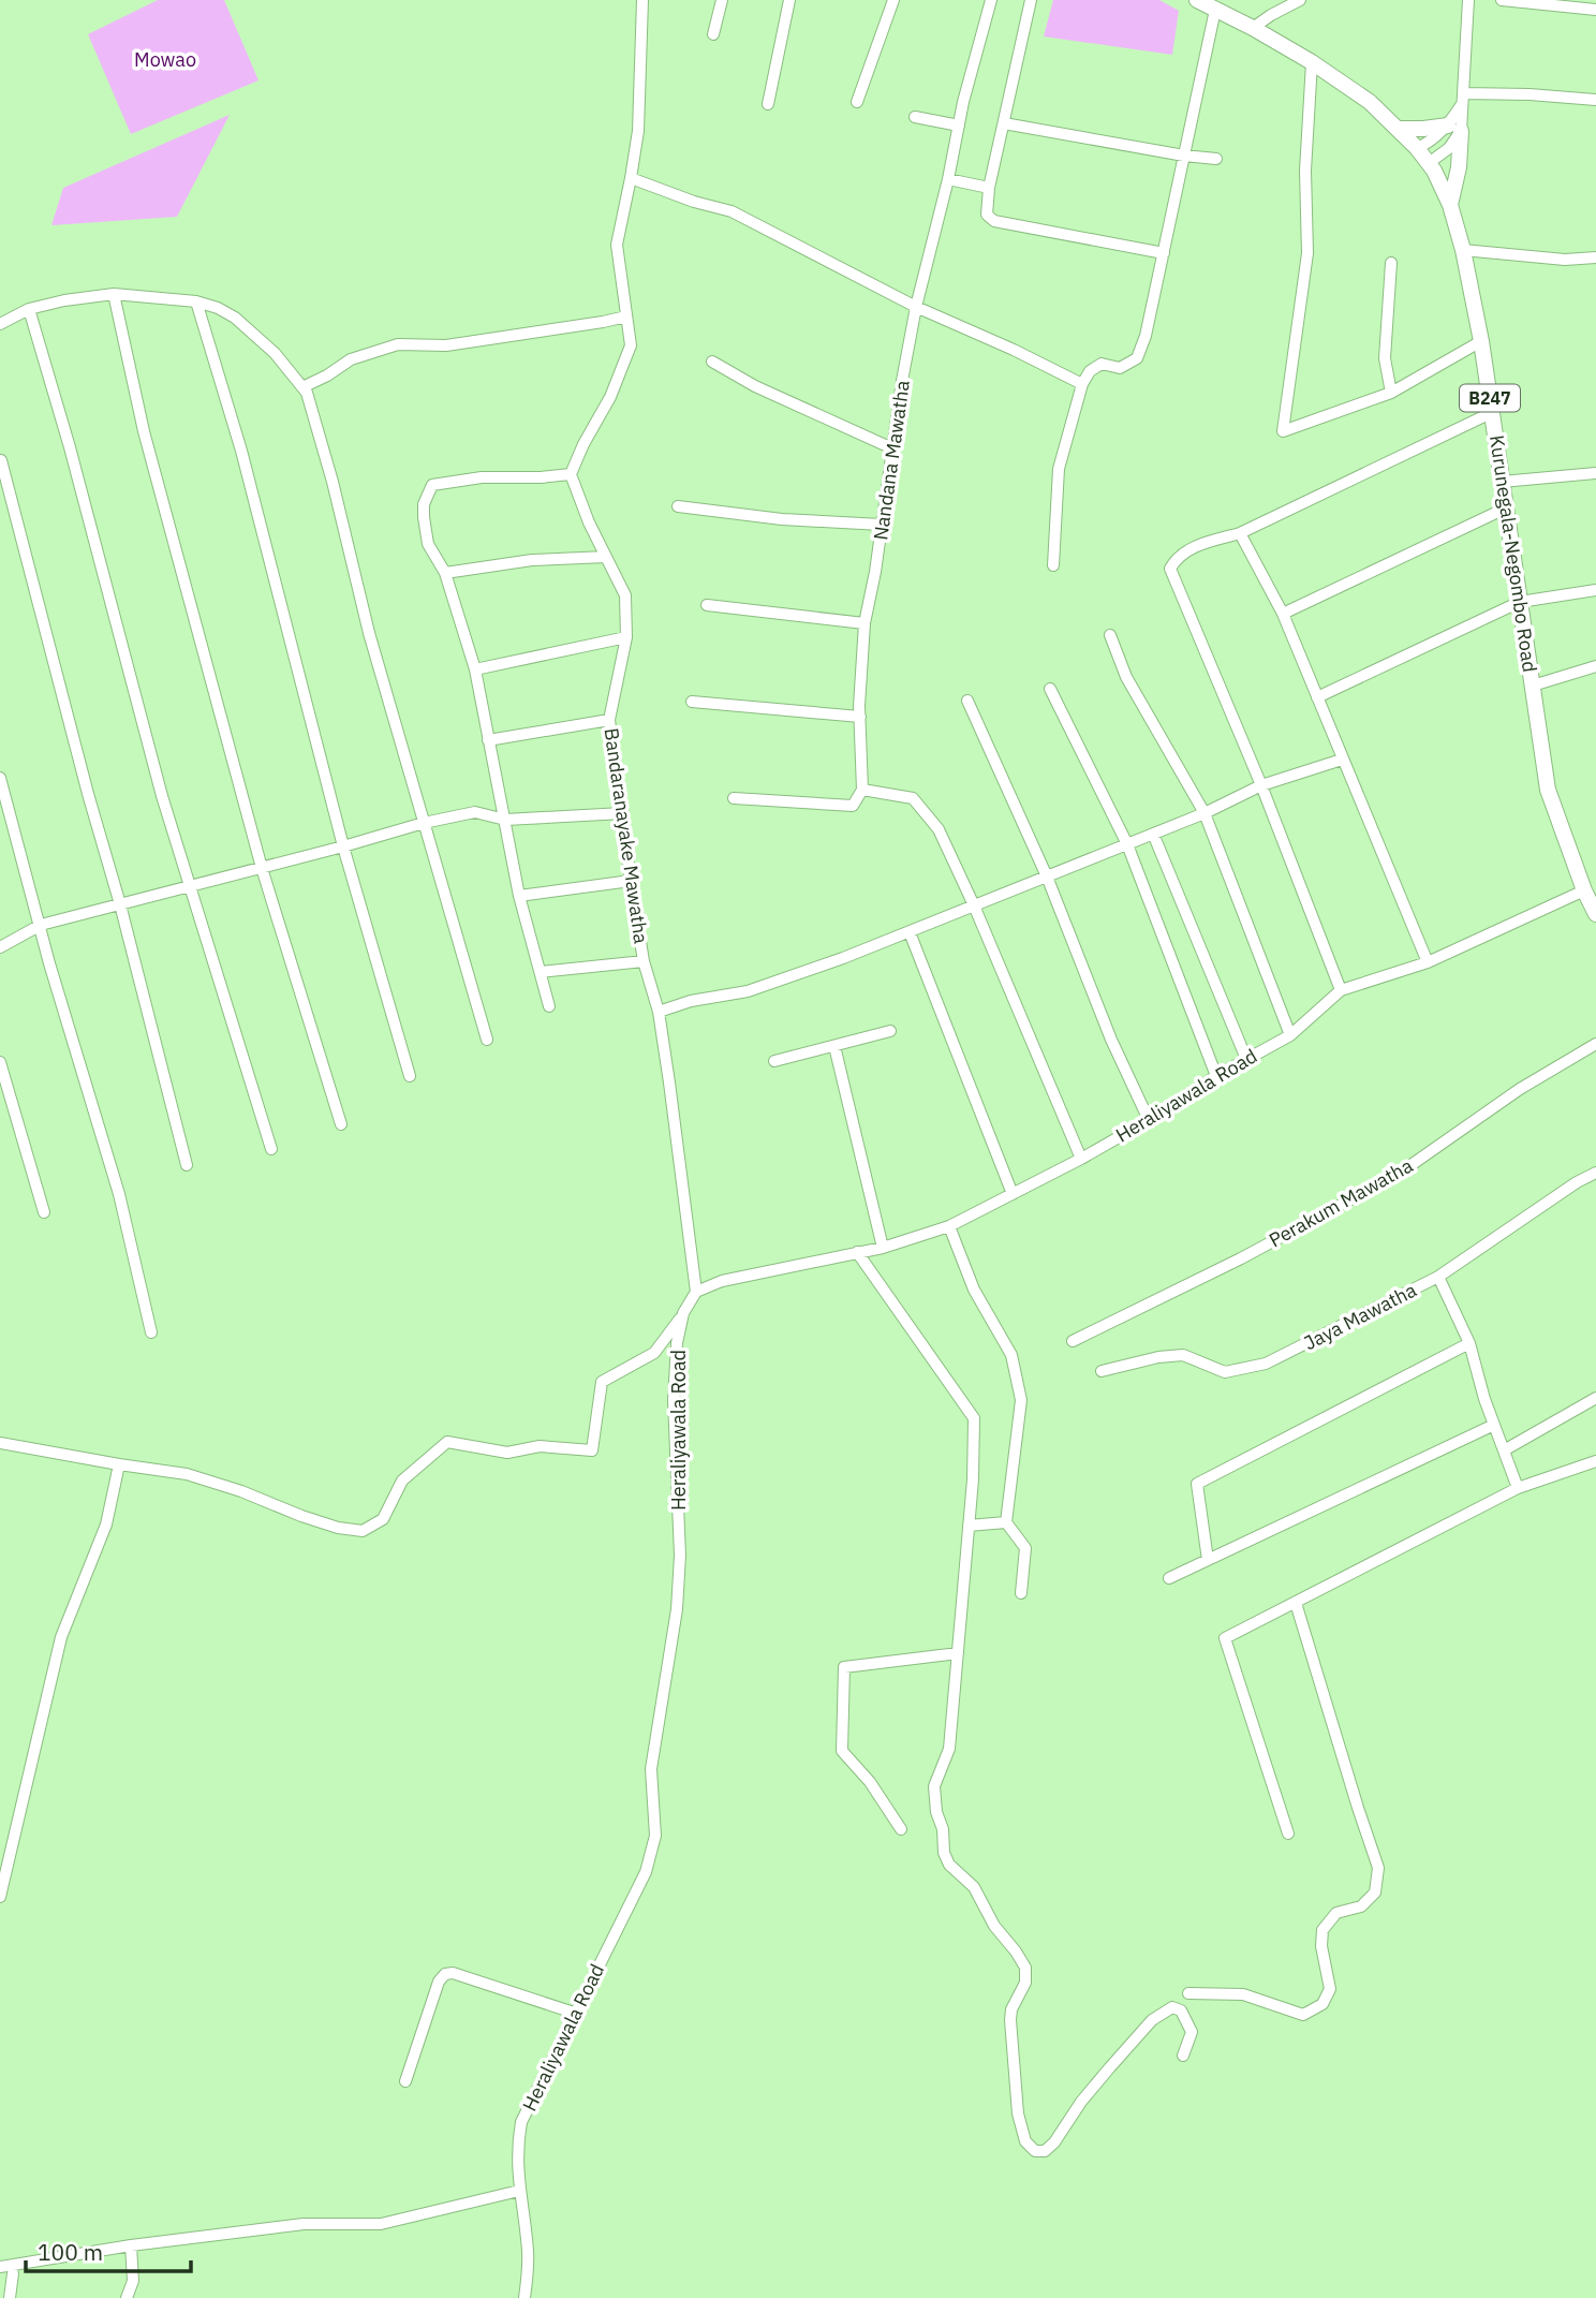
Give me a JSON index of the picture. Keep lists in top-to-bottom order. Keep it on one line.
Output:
{"streets":{"main road":["B247","Kurunegala-Negombo Road"],"street":["Nandana Mawatha","Bandaranayake Mawatha","Heraliyawala Road","Perakum Mawatha","Jaya Mawatha"]},"crossings":[["Kurunegala-Negombo Road","Heraliyawala Road"],["Bandaranayake Mawatha","Heraliyawala Road"]],"parks":["Mowao"],"scale_bar":"100 m"}
